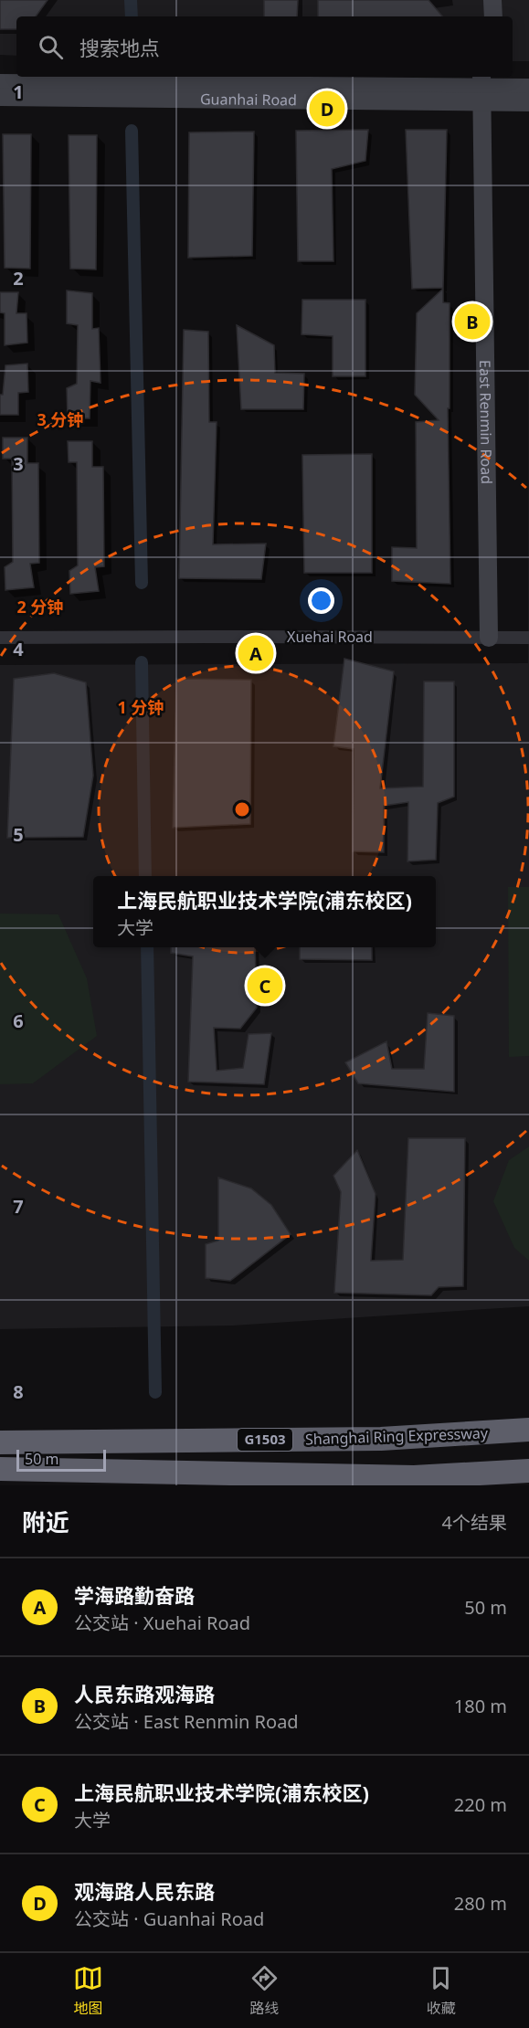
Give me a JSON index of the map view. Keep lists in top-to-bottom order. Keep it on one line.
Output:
{"streets":{"highway":["Shanghai Ring Expressway","G1503"],"main road":["Guanhai Road","East Renmin Road"],"street":["Xuehai Road"]},"crossings":[["Guanhai Road","East Renmin Road"],["East Renmin Road","Xuehai Road"]],"scale_bar":"50 m","page":{"search":"搜索地点","pins":["D","B","A","C"],"popup":["上海民航职业技术学院(浦东校区)","大学"],"scale":"50 m","heading":["附近","4个结果"],"list":[{"mark":"A","name":"学海路勤奋路","note":"公交站 · Xuehai Road","value":"50 m"},{"mark":"B","name":"人民东路观海路","note":"公交站 · East Renmin Road","value":"180 m"},{"mark":"C","name":"上海民航职业技术学院(浦东校区)","note":"大学","value":"220 m"},{"mark":"D","name":"观海路人民东路","note":"公交站 · Guanhai Road","value":"280 m"}],"nav":["地图","路线","收藏"]},"grid":{"rows":["1","2","3","4","5","6","7","8"]},"rings":["3 分钟","2 分钟","1 分钟"]}
